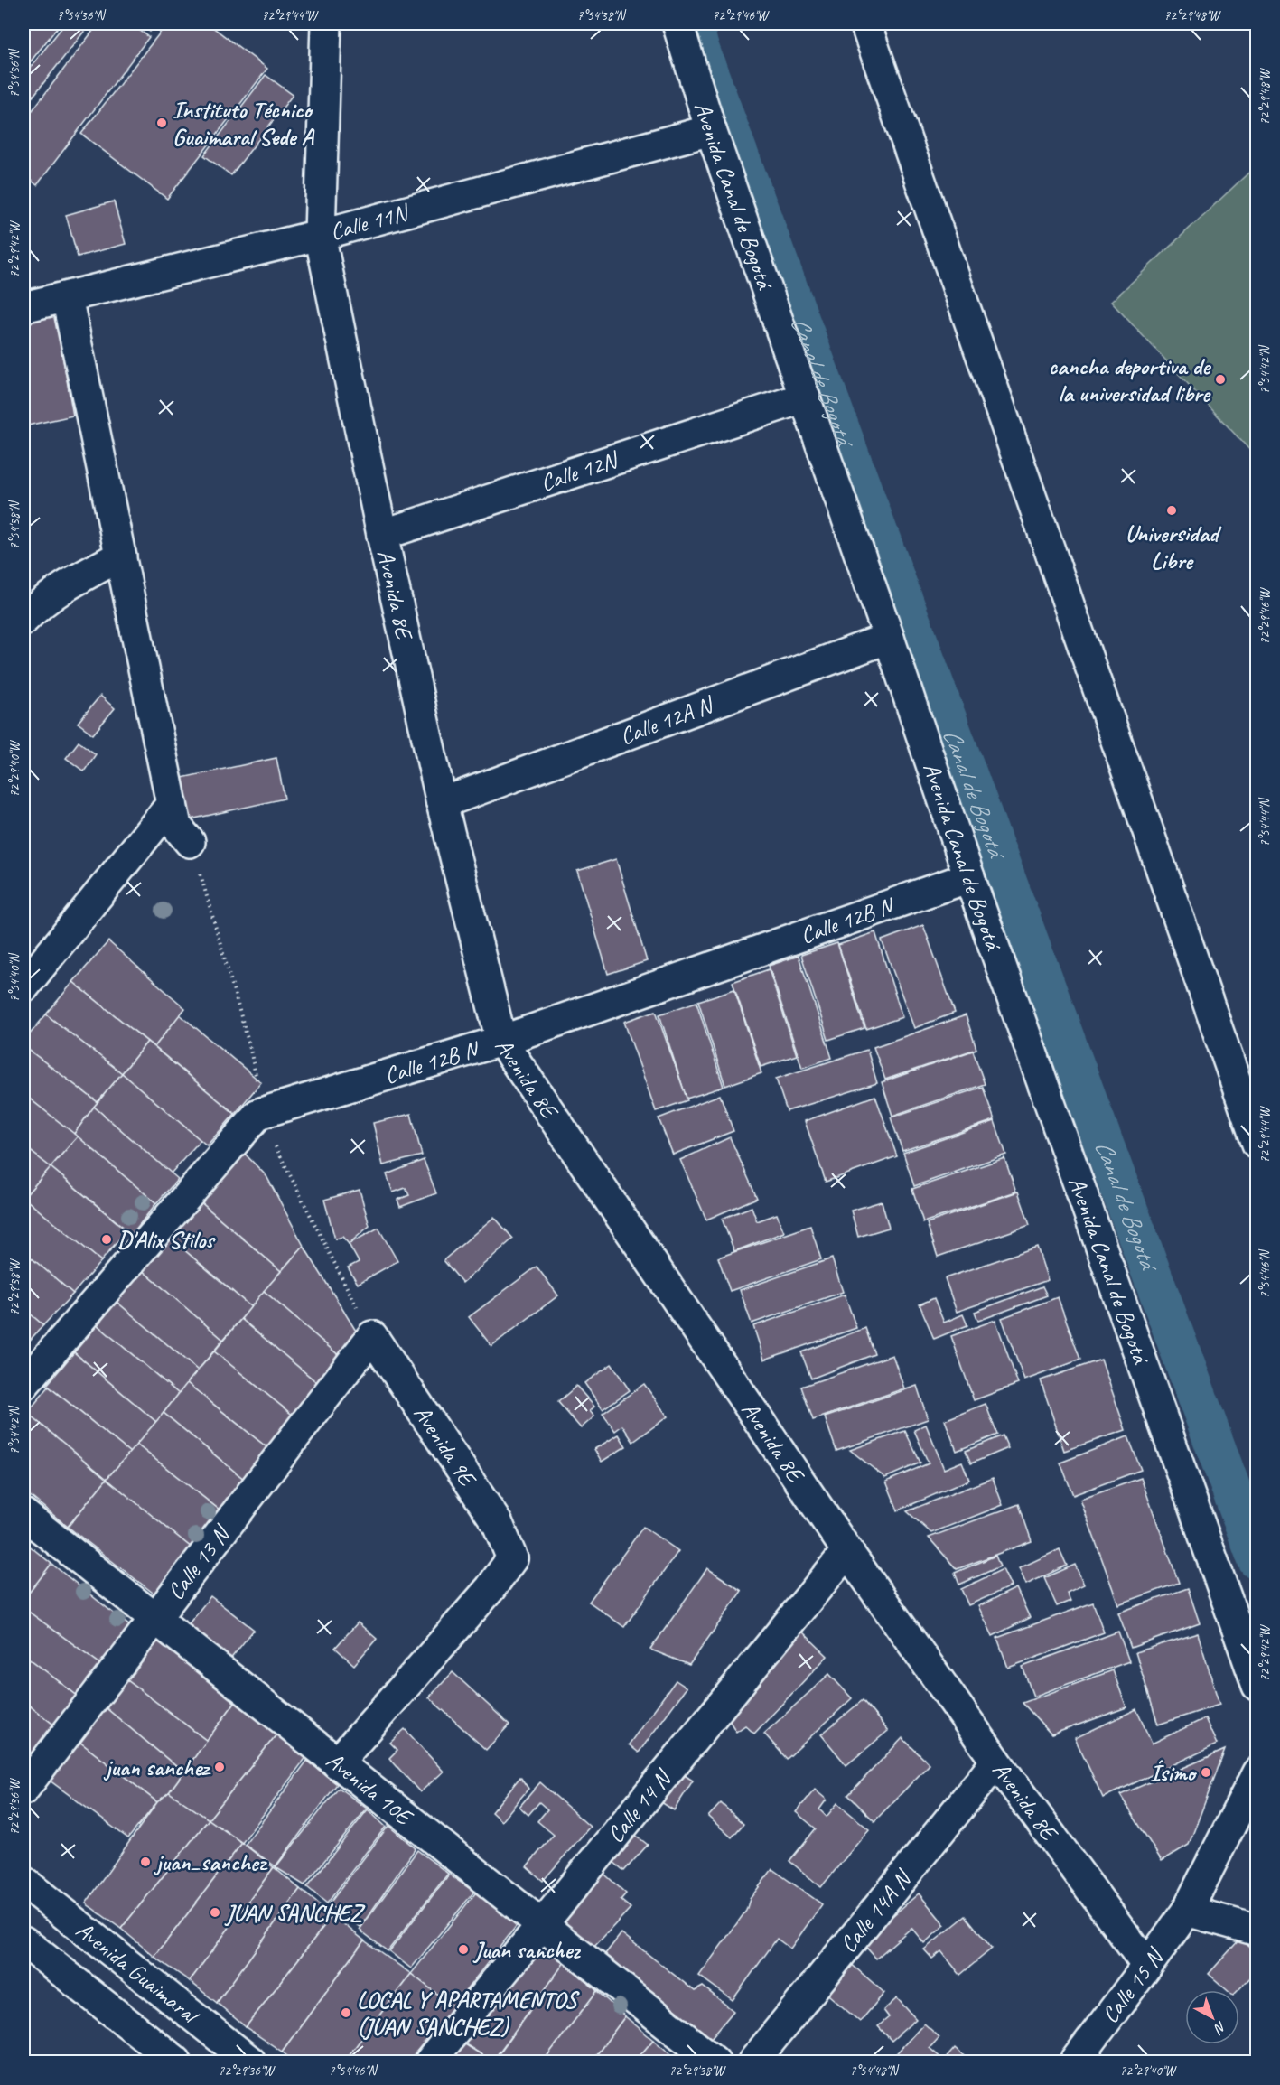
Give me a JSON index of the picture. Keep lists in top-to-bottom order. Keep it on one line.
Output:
{"streets":{"street":["Avenida Canal de Bogotá","Calle 11N","Calle 12N","Avenida 8E","Calle 12A N","Calle 12B N","Avenida 9E","Calle 13 N","Avenida 10E","Calle 14 N","Calle 14A N","Avenida Guaimaral","Calle 15 N"]},"crossings":[["Avenida Canal de Bogotá","Calle 11N"],["Avenida Canal de Bogotá","Calle 12N"],["Avenida Canal de Bogotá","Calle 12A N"],["Avenida Canal de Bogotá","Calle 12B N"],["Calle 11N","Avenida 8E"],["Calle 12N","Avenida 8E"],["Avenida 8E","Calle 12A N"],["Avenida 8E","Calle 12B N"],["Avenida 8E","Calle 14 N"],["Avenida 8E","Calle 14A N"],["Avenida 8E","Calle 15 N"],["Avenida 9E","Calle 13 N"],["Avenida 9E","Avenida 10E"],["Calle 13 N","Avenida 10E"],["Avenida 10E","Calle 14 N"]],"water":["Canal de Bogotá"],"places":["Instituto Técnico Guaimaral Sede A","cancha deportiva de la universidad libre","Universidad Libre","D'Alix Stilos","juan sanchez","Ísimo","juan_sanchez","JUAN SANCHEZ","Juan sanchez","LOCAL Y APARTAMENTOS (JUAN SANCHEZ)"],"north":"bottom right","coordinates":["7°54'36\"N","72°29'44\"W","7°54'38\"N","72°29'46\"W","72°29'48\"W","72°29'42\"W","7°54'42\"N","72°29'40\"W","7°54'44\"N","7°54'40\"N","7°54'46\"N","72°29'38\"W","72°29'36\"W","7°54'48\"N"]}
